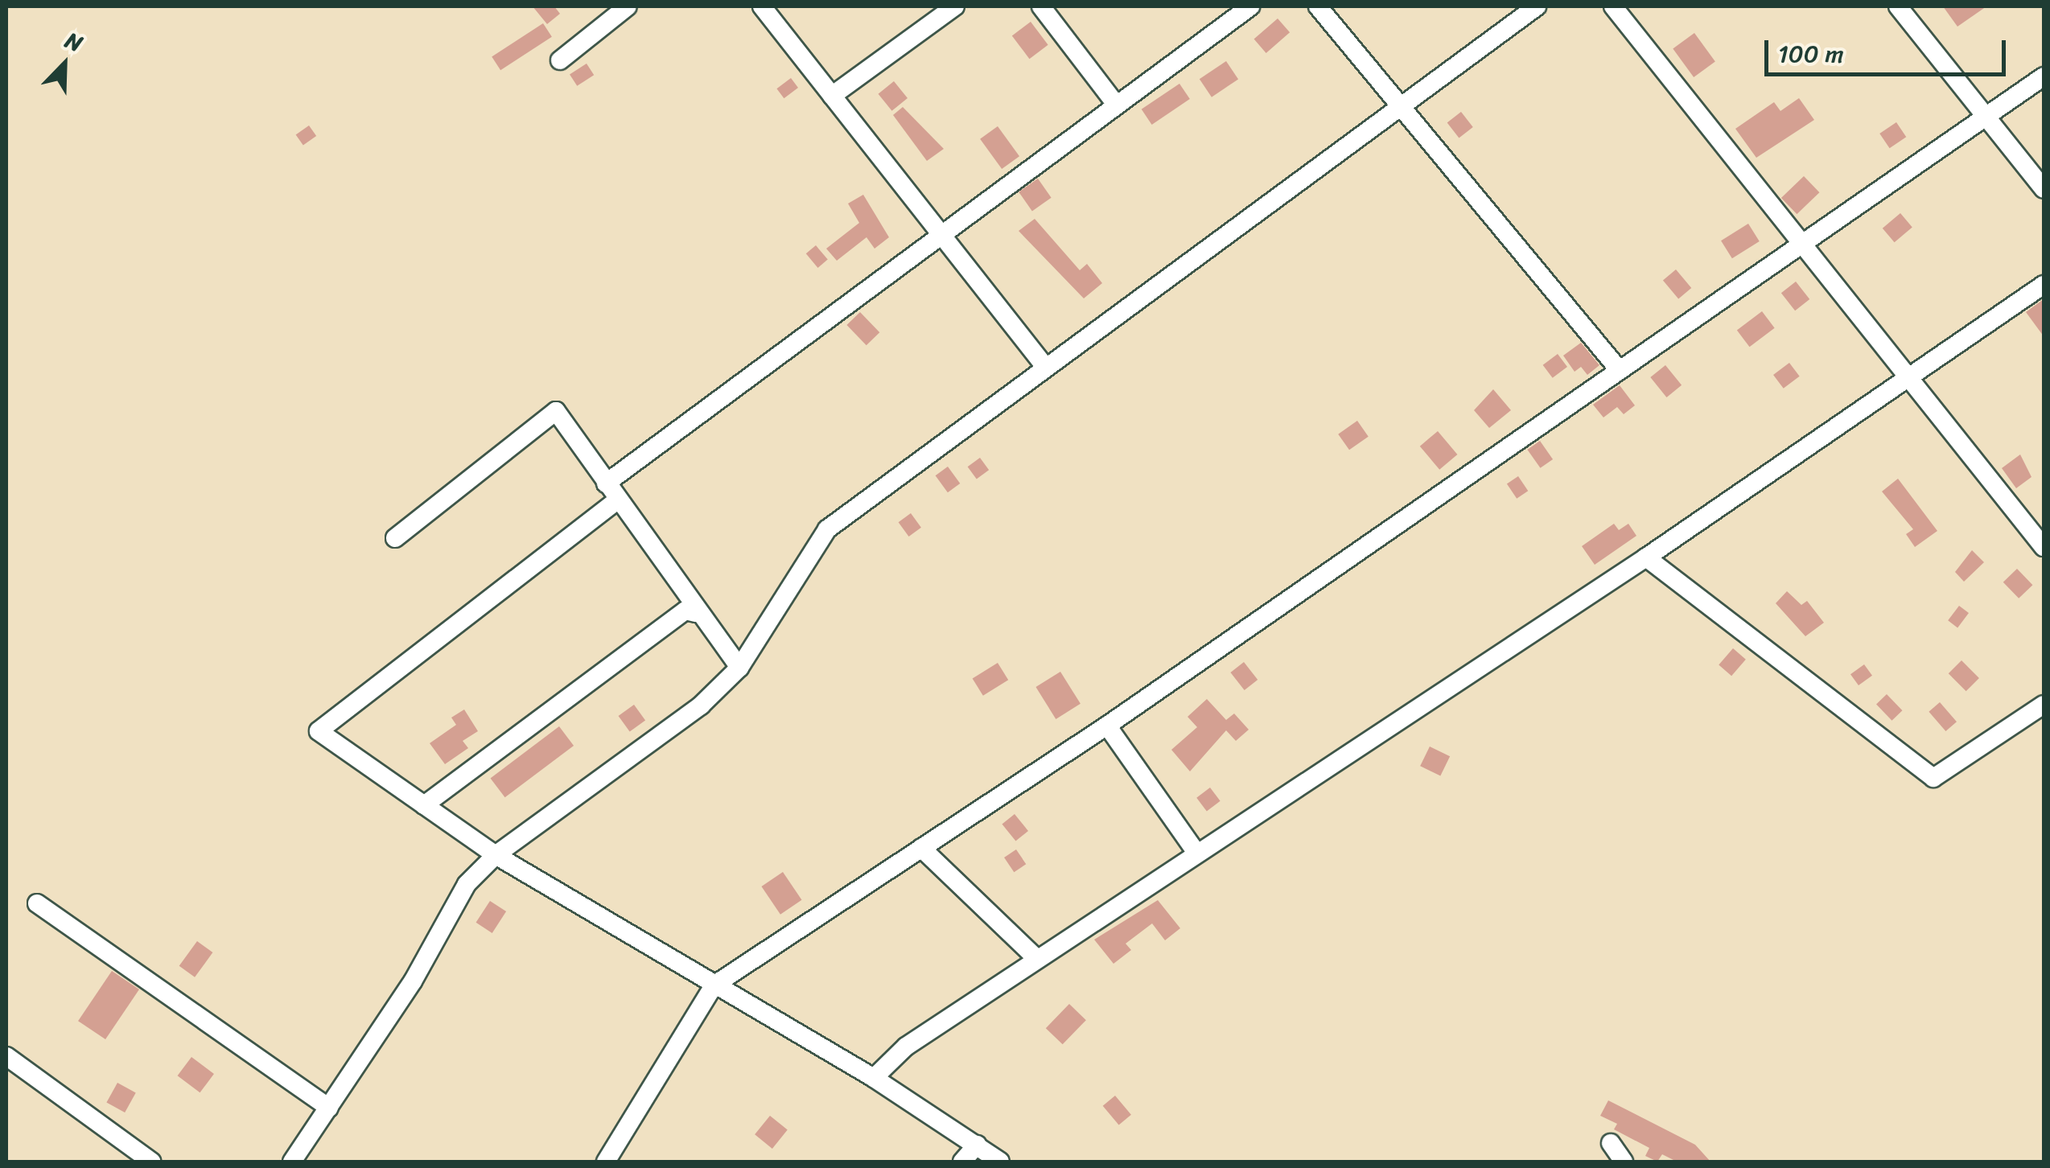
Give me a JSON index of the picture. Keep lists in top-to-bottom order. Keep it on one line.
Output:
{"scale_bar":"100 m","north":"top right"}
